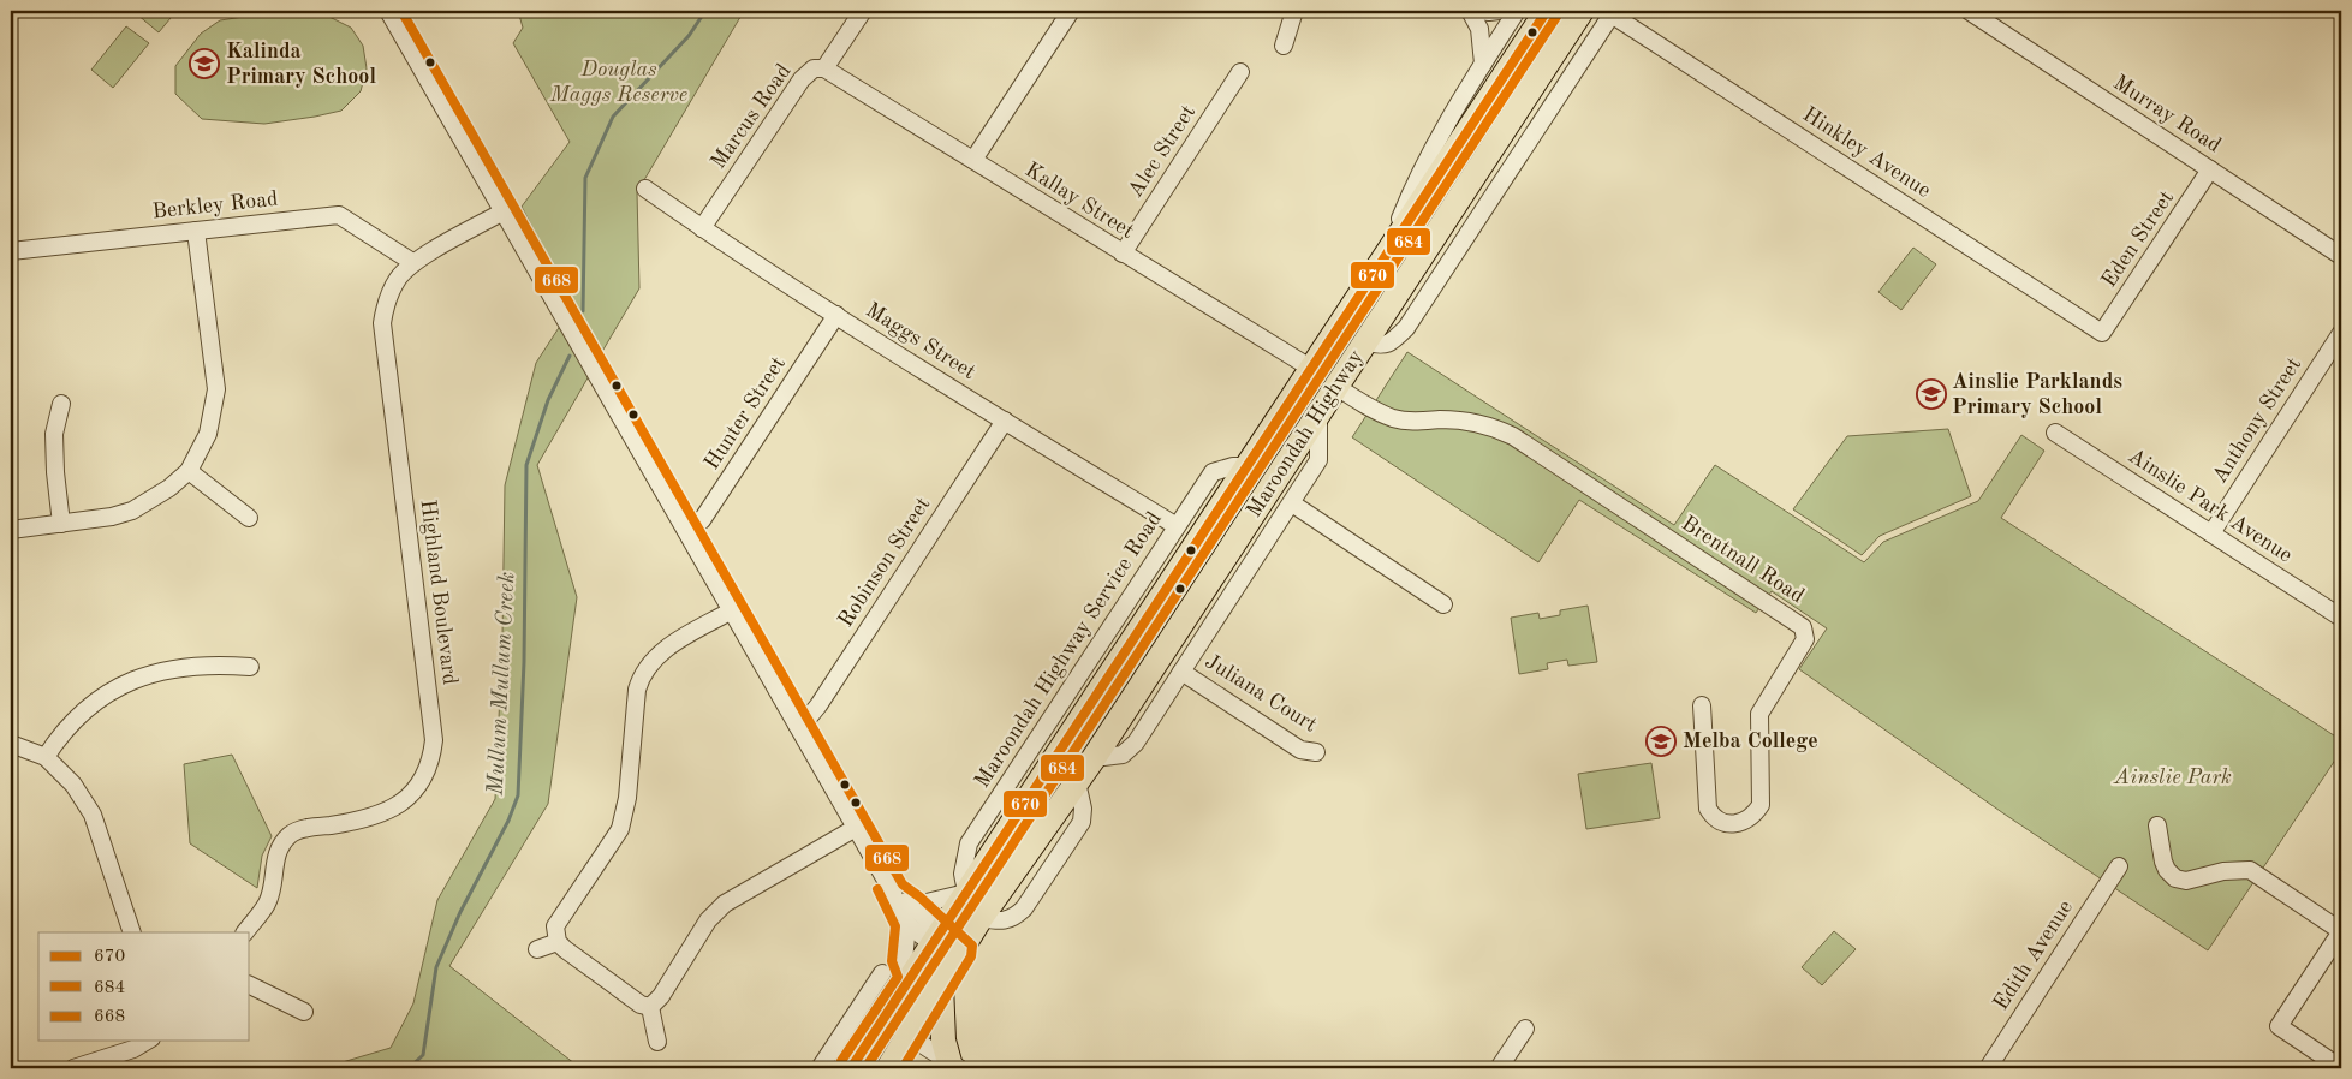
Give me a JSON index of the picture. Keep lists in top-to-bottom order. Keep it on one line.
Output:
{"streets":{"highway":["Maroondah Highway"],"street":["Murray Road","Marcus Road","Alec Street","Hinkley Avenue","Kallay Street","Berkley Road","Eden Street","Maggs Street","Hunter Street","Anthony Street","Ainslie Park Avenue","Brentnall Road","Robinson Street","Highland Boulevard","Maroondah Highway Service Road","Juliana Court","Edith Avenue"]},"crossings":[["Murray Road","Eden Street"],["Marcus Road","Kallay Street"],["Marcus Road","Maggs Street"],["Alec Street","Kallay Street"],["Hinkley Avenue","Eden Street"],["Kallay Street","Maroondah Highway"],["Berkley Road","Highland Boulevard"],["Maggs Street","Hunter Street"],["Maggs Street","Robinson Street"],["Maggs Street","Maroondah Highway Service Road"],["Anthony Street","Ainslie Park Avenue"],["Maroondah Highway","Brentnall Road"],["Maroondah Highway","Maroondah Highway Service Road"]],"water":["Mullum Mullum Creek"],"parks":["Douglas Maggs Reserve","Ainslie Park"],"places":{"school or university":["Kalinda Primary School","Ainslie Parklands Primary School","Melba College"]},"lines":["transit line 670","transit line 668","transit line 684"],"legend":["670","684","668"]}
